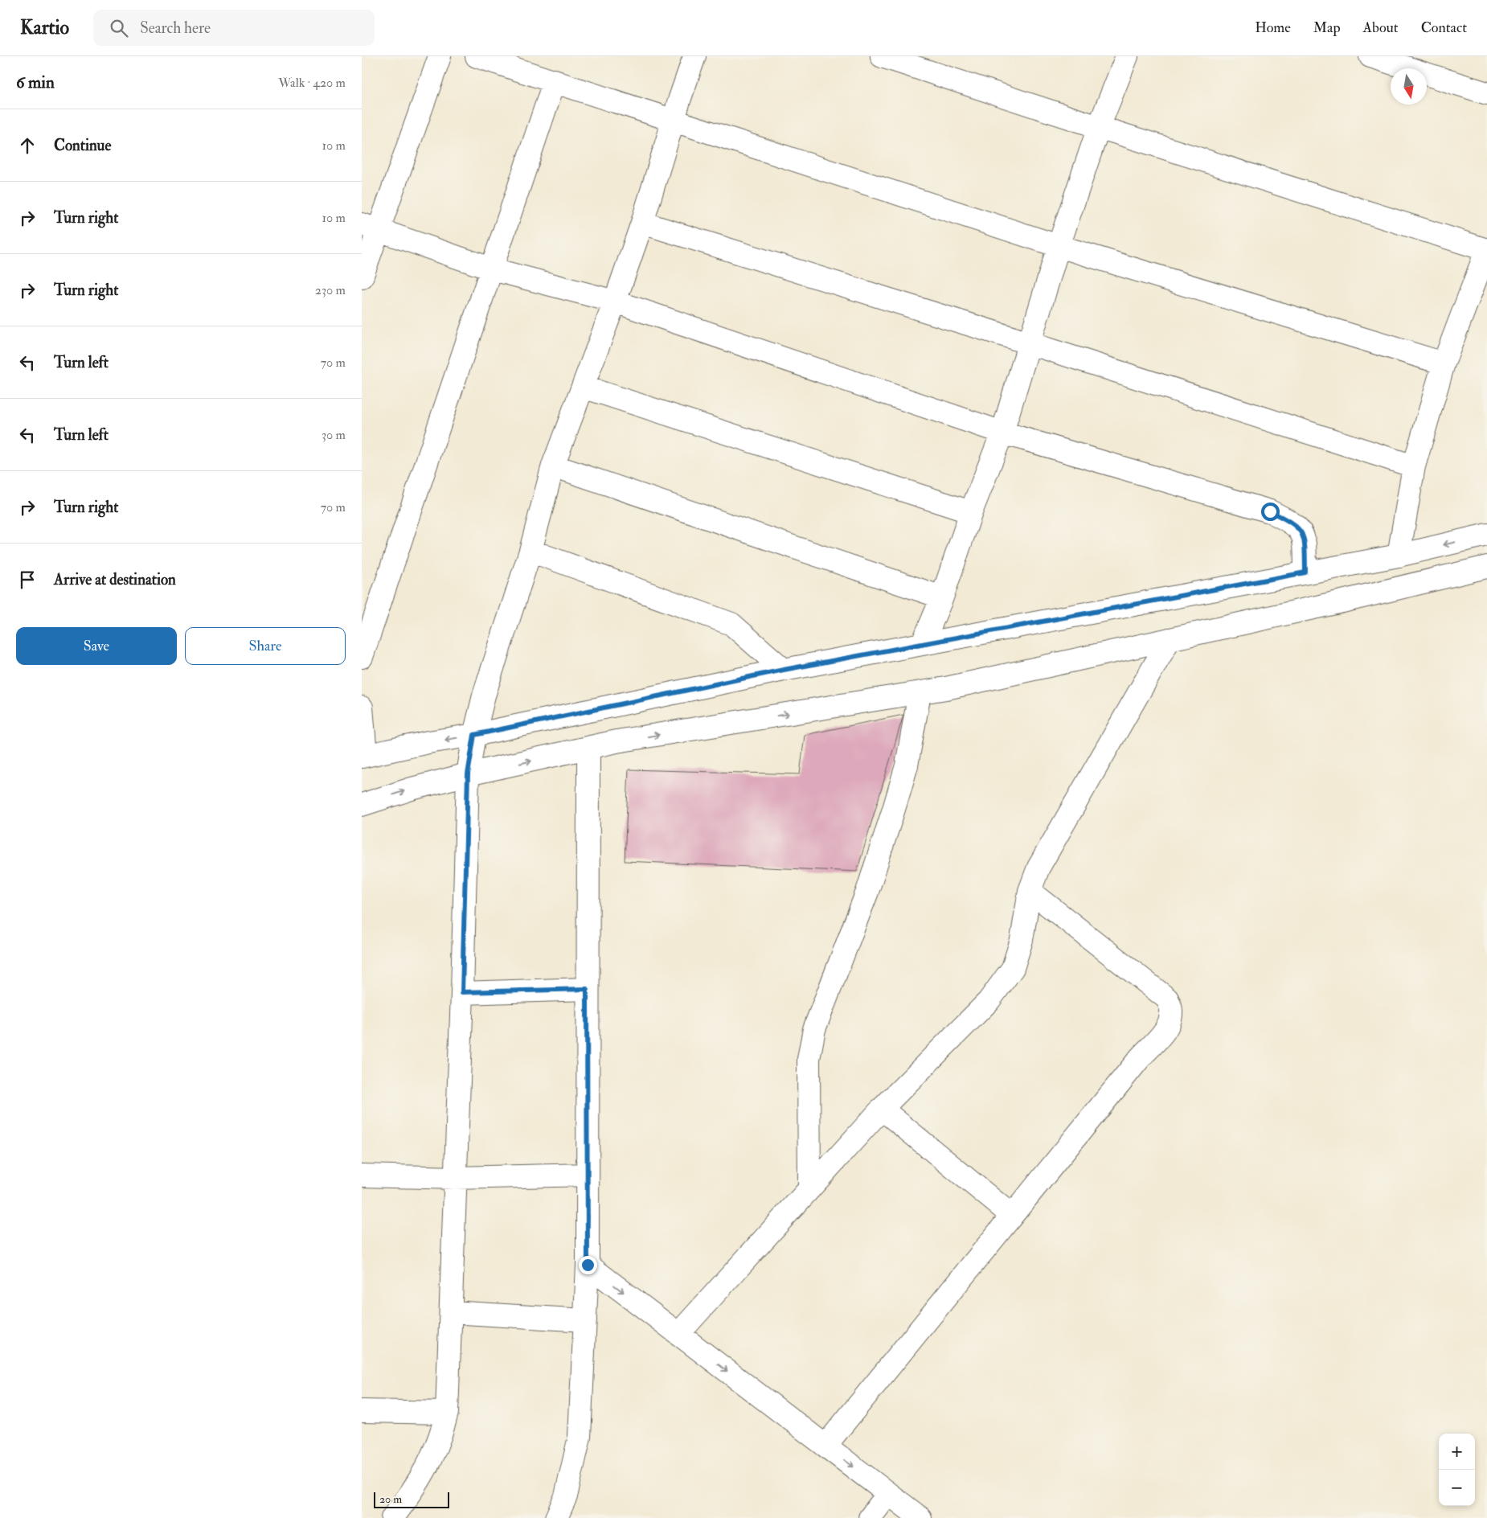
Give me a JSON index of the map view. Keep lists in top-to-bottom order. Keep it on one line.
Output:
{"scale_bar":"20 m","north":"bottom","page":{"header":"Kartio","search":"Search here","nav":["Home","Map","About","Contact"],"heading":["6 min","Walk · 420 m"],"list":[["Continue","10 m"],["Turn right","10 m"],["Turn right","230 m"],["Turn left","70 m"],["Turn left","30 m"],["Turn right","70 m"],"Arrive at destination"],"buttons":["Save","Share"],"map_buttons":["+","−"],"scale":"20 m"}}
